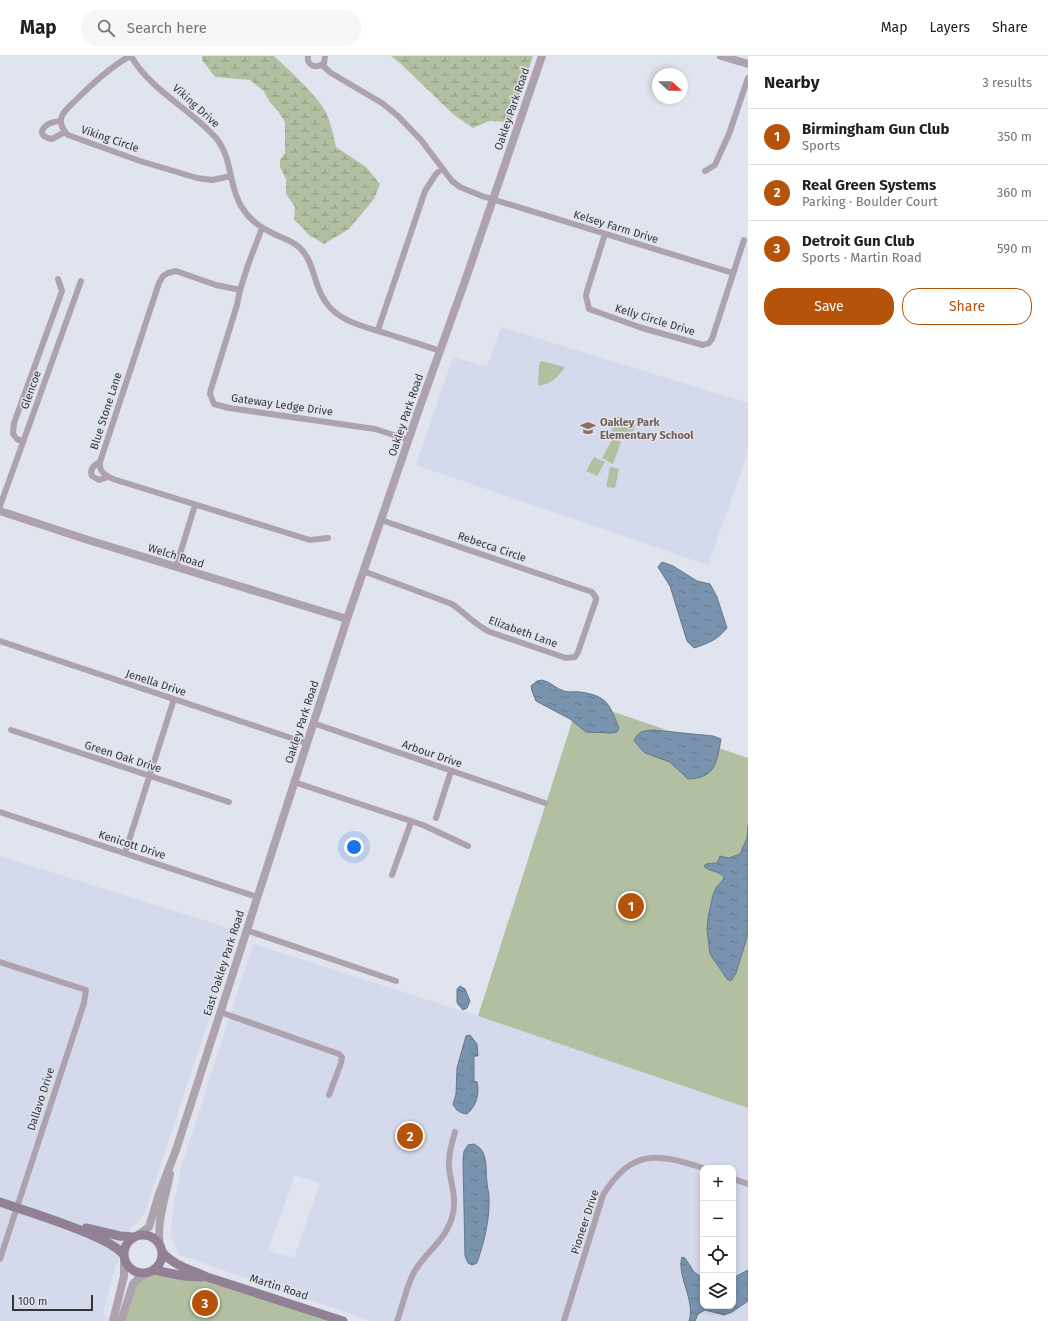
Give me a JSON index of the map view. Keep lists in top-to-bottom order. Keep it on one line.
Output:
{"streets":{"main road":["Martin Road"],"street":["Viking Drive","Oakley Park Road","Viking Circle","Kelsey Farm Drive","Kelly Circle Drive","Glencoe","Gateway Ledge Drive","Blue Stone Lane","Rebecca Circle","Welch Road","Elizabeth Lane","Jenella Drive","Arbour Drive","Green Oak Drive","Kenicott Drive","East Oakley Park Road","Dallavo Drive","Pioneer Drive"]},"crossings":[["Viking Drive","Oakley Park Road"],["Viking Drive","Viking Circle"],["Viking Drive","Gateway Ledge Drive"],["Oakley Park Road","Kelsey Farm Drive"],["Oakley Park Road","Gateway Ledge Drive"],["Oakley Park Road","Rebecca Circle"],["Oakley Park Road","Welch Road"],["Oakley Park Road","Elizabeth Lane"],["Oakley Park Road","Jenella Drive"],["Oakley Park Road","Arbour Drive"],["Oakley Park Road","East Oakley Park Road"],["Kelsey Farm Drive","Kelly Circle Drive"],["Gateway Ledge Drive","Blue Stone Lane"],["Rebecca Circle","Elizabeth Lane"],["Kenicott Drive","East Oakley Park Road"],["East Oakley Park Road","Martin Road"]],"places":{"school or university":["Oakley Park Elementary School"]},"scale_bar":"100 m","north":"right","page":{"header":"Map","search":"Search here","nav":["Map","Layers","Share"],"heading":["Nearby","3 results"],"list":[{"mark":"1","name":"Birmingham Gun Club","note":"Sports","value":"350 m"},{"mark":"2","name":"Real Green Systems","note":"Parking · Boulder Court","value":"360 m"},{"mark":"3","name":"Detroit Gun Club","note":"Sports · Martin Road","value":"590 m"}],"buttons":["Save","Share"],"pins":["1","2","3"],"map_buttons":["+","−"],"scale":"100 m"}}
